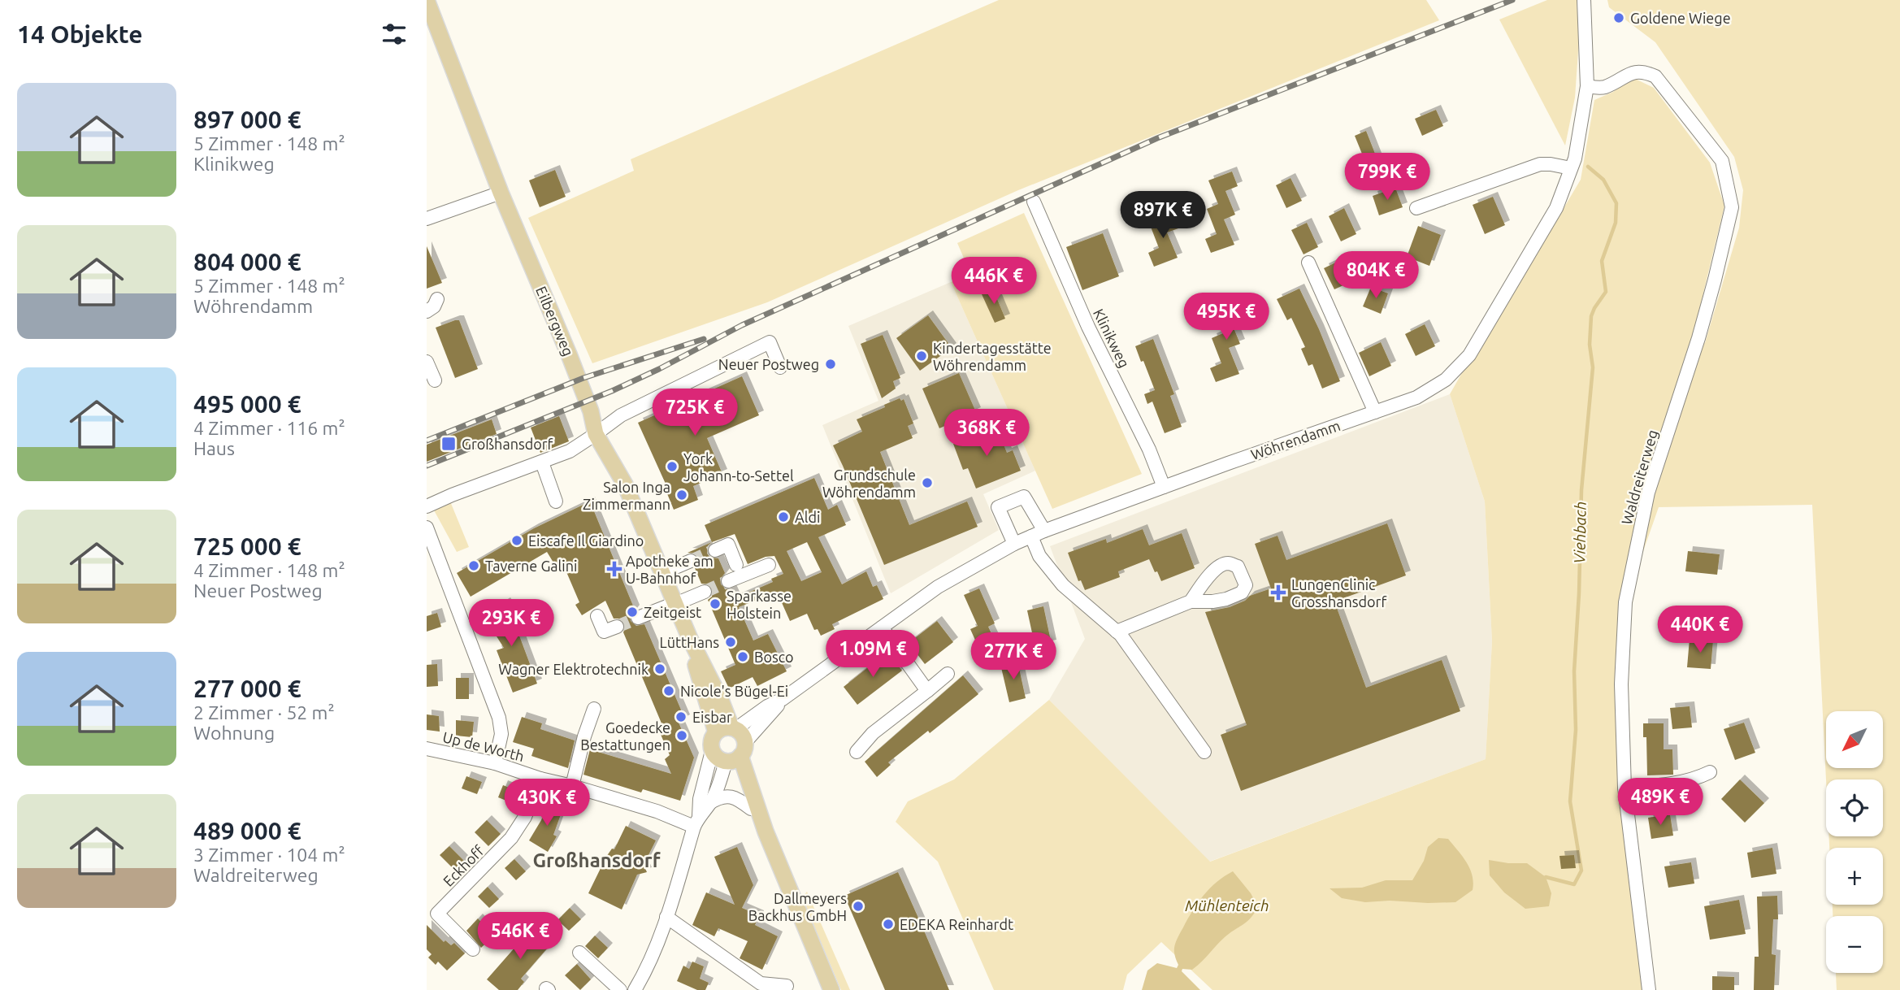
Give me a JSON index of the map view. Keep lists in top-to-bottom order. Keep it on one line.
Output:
{"streets":{"main road":["Eilbergweg","Wöhrendamm"],"street":["Klinikweg","Waldreiterweg","Up de Worth","Eckhoff"]},"crossings":[["Eilbergweg","Wöhrendamm"],["Klinikweg","Wöhrendamm"],["Wöhrendamm","Waldreiterweg"],["Wöhrendamm","Up de Worth"],["Up de Worth","Eckhoff"]],"districts":["Großhansdorf"],"water":["Viehbach","Mühlenteich"],"places":{"other":["Goldene Wiege","Kindertagesstätte Wöhrendamm","Neuer Postweg","York Johann-to-Settel","Grundschule Wöhrendamm","Salon Inga Zimmermann","Aldi","Eiscafe Il Giardino","Taverne Galini","Sparkasse Holstein","Zeitgeist","LüttHans","Bosco","Wagner Elektrotechnik","Nicole's Bügel-Ei","Eisbar","Goedecke Bestattungen","Dallmeyers Backhus GmbH","EDEKA Reinhardt"],"transit":["Großhansdorf"],"health":["Apotheke am U-Bahnhof","LungenClinic Grosshansdorf"]},"north":"bottom left","page":{"heading":"14 Objekte","list":[{"name":"897 000 €","note":"5 Zimmer · 148 m² · Klinikweg"},{"name":"804 000 €","note":"5 Zimmer · 148 m² · Wöhrendamm"},{"name":"495 000 €","note":"4 Zimmer · 116 m² · Haus"},{"name":"725 000 €","note":"4 Zimmer · 148 m² · Neuer Postweg"},{"name":"277 000 €","note":"2 Zimmer · 52 m² · Wohnung"},{"name":"489 000 €","note":"3 Zimmer · 104 m² · Waldreiterweg"}],"price":["799K €","897K €","804K €","446K €","495K €","725K €","368K €","293K €","440K €","1.09M €","277K €","489K €","430K €","546K €"],"map_buttons":["+","−"]}}
